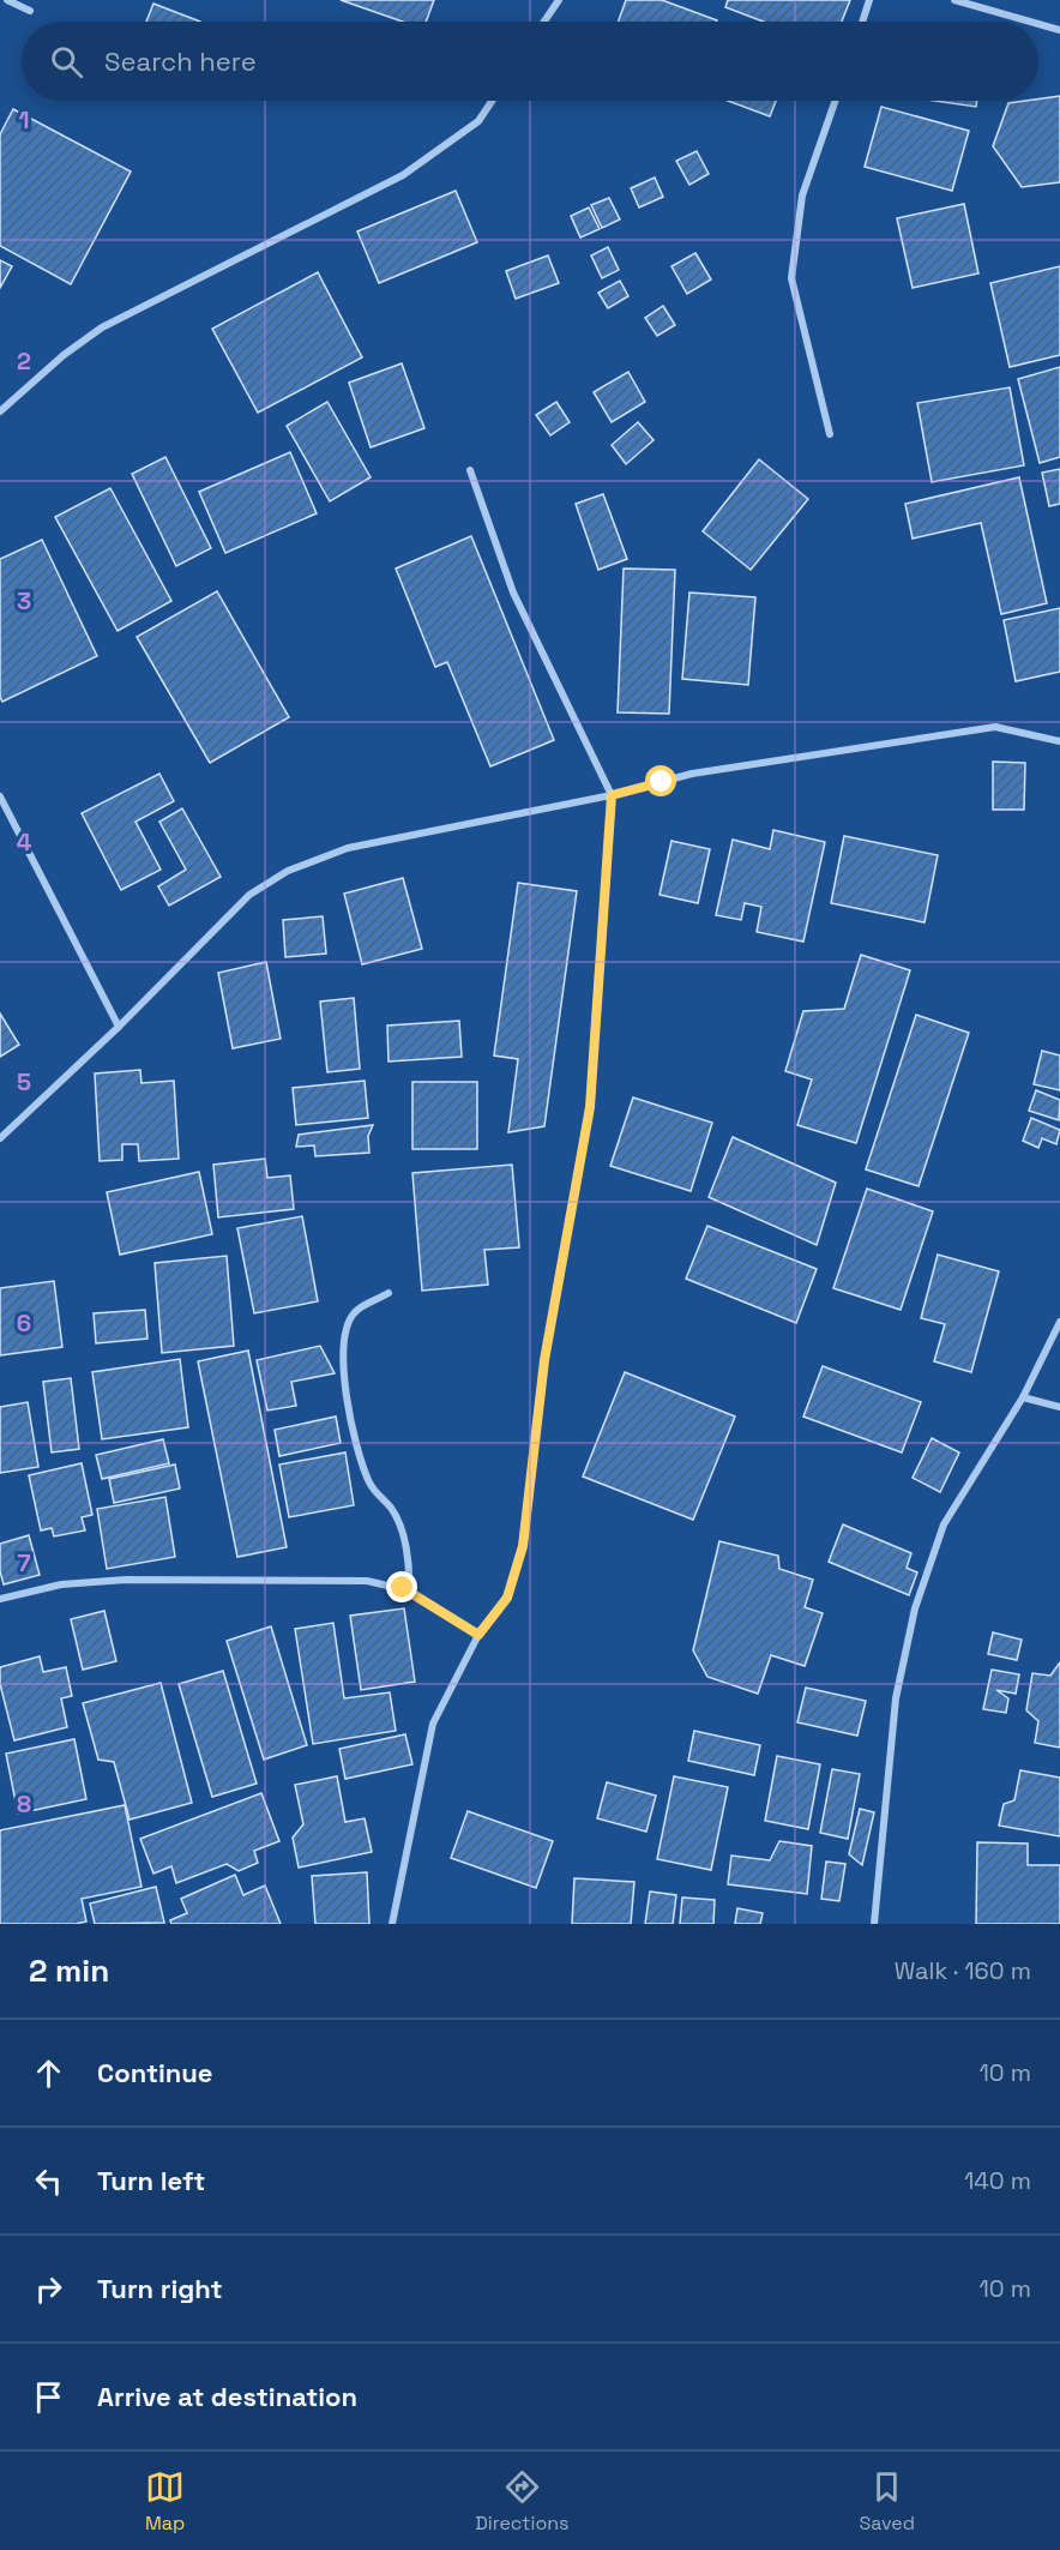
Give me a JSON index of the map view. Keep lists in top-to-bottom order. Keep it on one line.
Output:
{"page":{"search":"Search here","heading":["2 min","Walk · 160 m"],"list":[["Continue","10 m"],["Turn left","140 m"],["Turn right","10 m"],"Arrive at destination"],"nav":["Map","Directions","Saved"]},"grid":{"rows":["1","2","3","4","5","6","7","8"]}}
